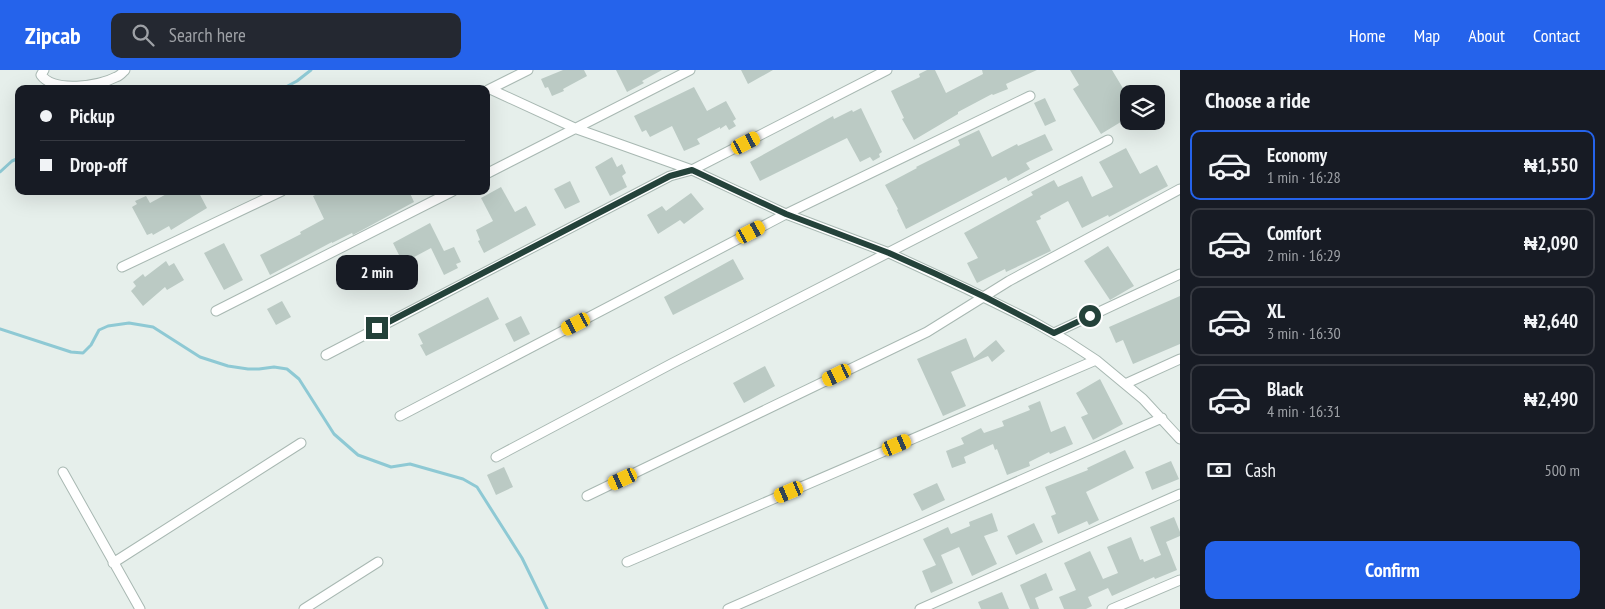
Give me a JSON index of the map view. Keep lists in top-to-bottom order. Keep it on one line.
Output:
{"page":{"header":"Zipcab","search":"Search here","nav":["Home","Map","About","Contact"],"heading":"Choose a ride","banner":["Pickup","Drop-off"],"list":[{"name":"Economy","note":"1 min · 16:28","value":"₦1,550"},{"name":"Comfort","note":"2 min · 16:29","value":"₦2,090"},{"name":"XL","note":"3 min · 16:30","value":"₦2,640"},{"name":"Black","note":"4 min · 16:31","value":"₦2,490"}],"bubble":"2 min","pay":["Cash","500 m"],"buttons":"Confirm"}}
